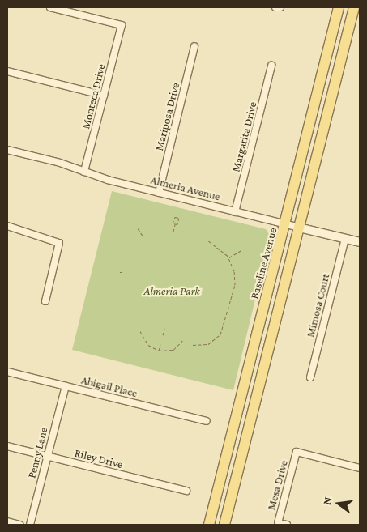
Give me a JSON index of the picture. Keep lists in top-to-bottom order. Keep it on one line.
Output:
{"streets":{"main road":["Baseline Avenue"],"street":["Monteca Drive","Mariposa Drive","Margarita Drive","Almeria Avenue","Mimosa Court","Abigail Place","Penny Lane","Riley Drive","Mesa Drive"]},"crossings":[["Monteca Drive","Almeria Avenue"],["Mariposa Drive","Almeria Avenue"],["Margarita Drive","Almeria Avenue"],["Almeria Avenue","Baseline Avenue"],["Almeria Avenue","Mimosa Court"],["Abigail Place","Penny Lane"],["Penny Lane","Riley Drive"]],"parks":["Almeria Park"],"north":"left"}
